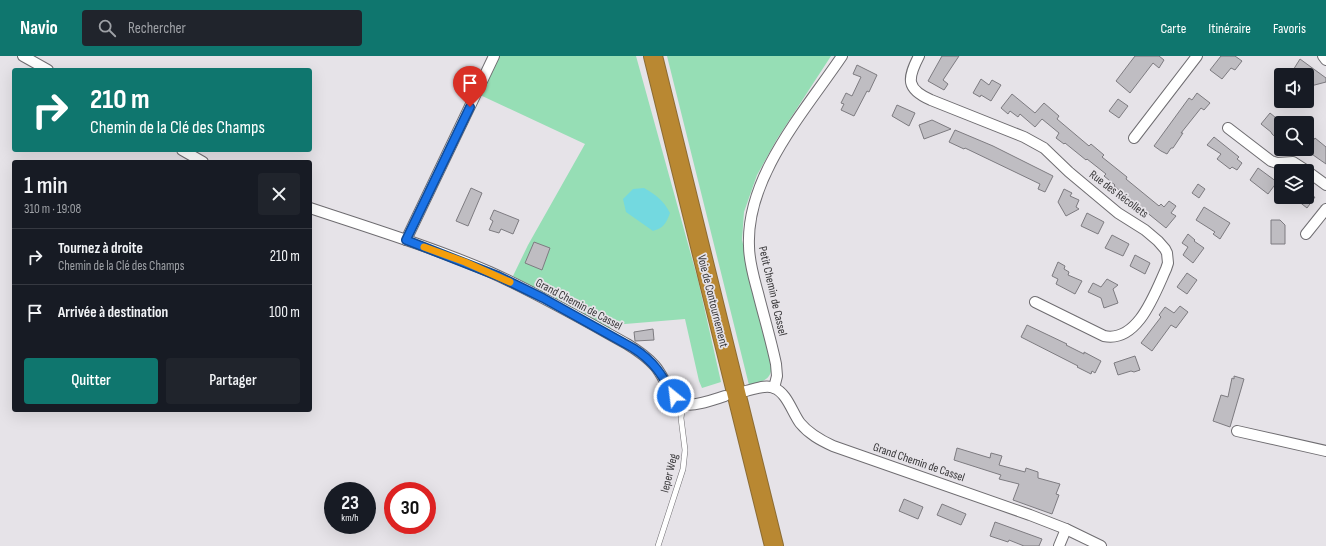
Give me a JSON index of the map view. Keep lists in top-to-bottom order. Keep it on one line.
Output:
{"streets":{"highway":["Voie de Contournement"],"street":["Rue des Récollets","Petit Chemin de Cassel","Grand Chemin de Cassel"],"lane":["Ieper Weg"]},"crossings":[["Petit Chemin de Cassel","Grand Chemin de Cassel"],["Grand Chemin de Cassel","Ieper Weg"]],"page":{"header":"Navio","search":"Rechercher","nav":["Carte","Itinéraire","Favoris"],"turn":["210 m","Chemin de la Clé des Champs"],"heading":["1 min","310 m · 19:08"],"list":[{"name":"Tournez à droite","note":"Chemin de la Clé des Champs","value":"210 m"},{"name":"Arrivée à destination","value":"100 m"}],"buttons":["Quitter","Partager"],"speed":"23 km/h","limit":"30"}}
